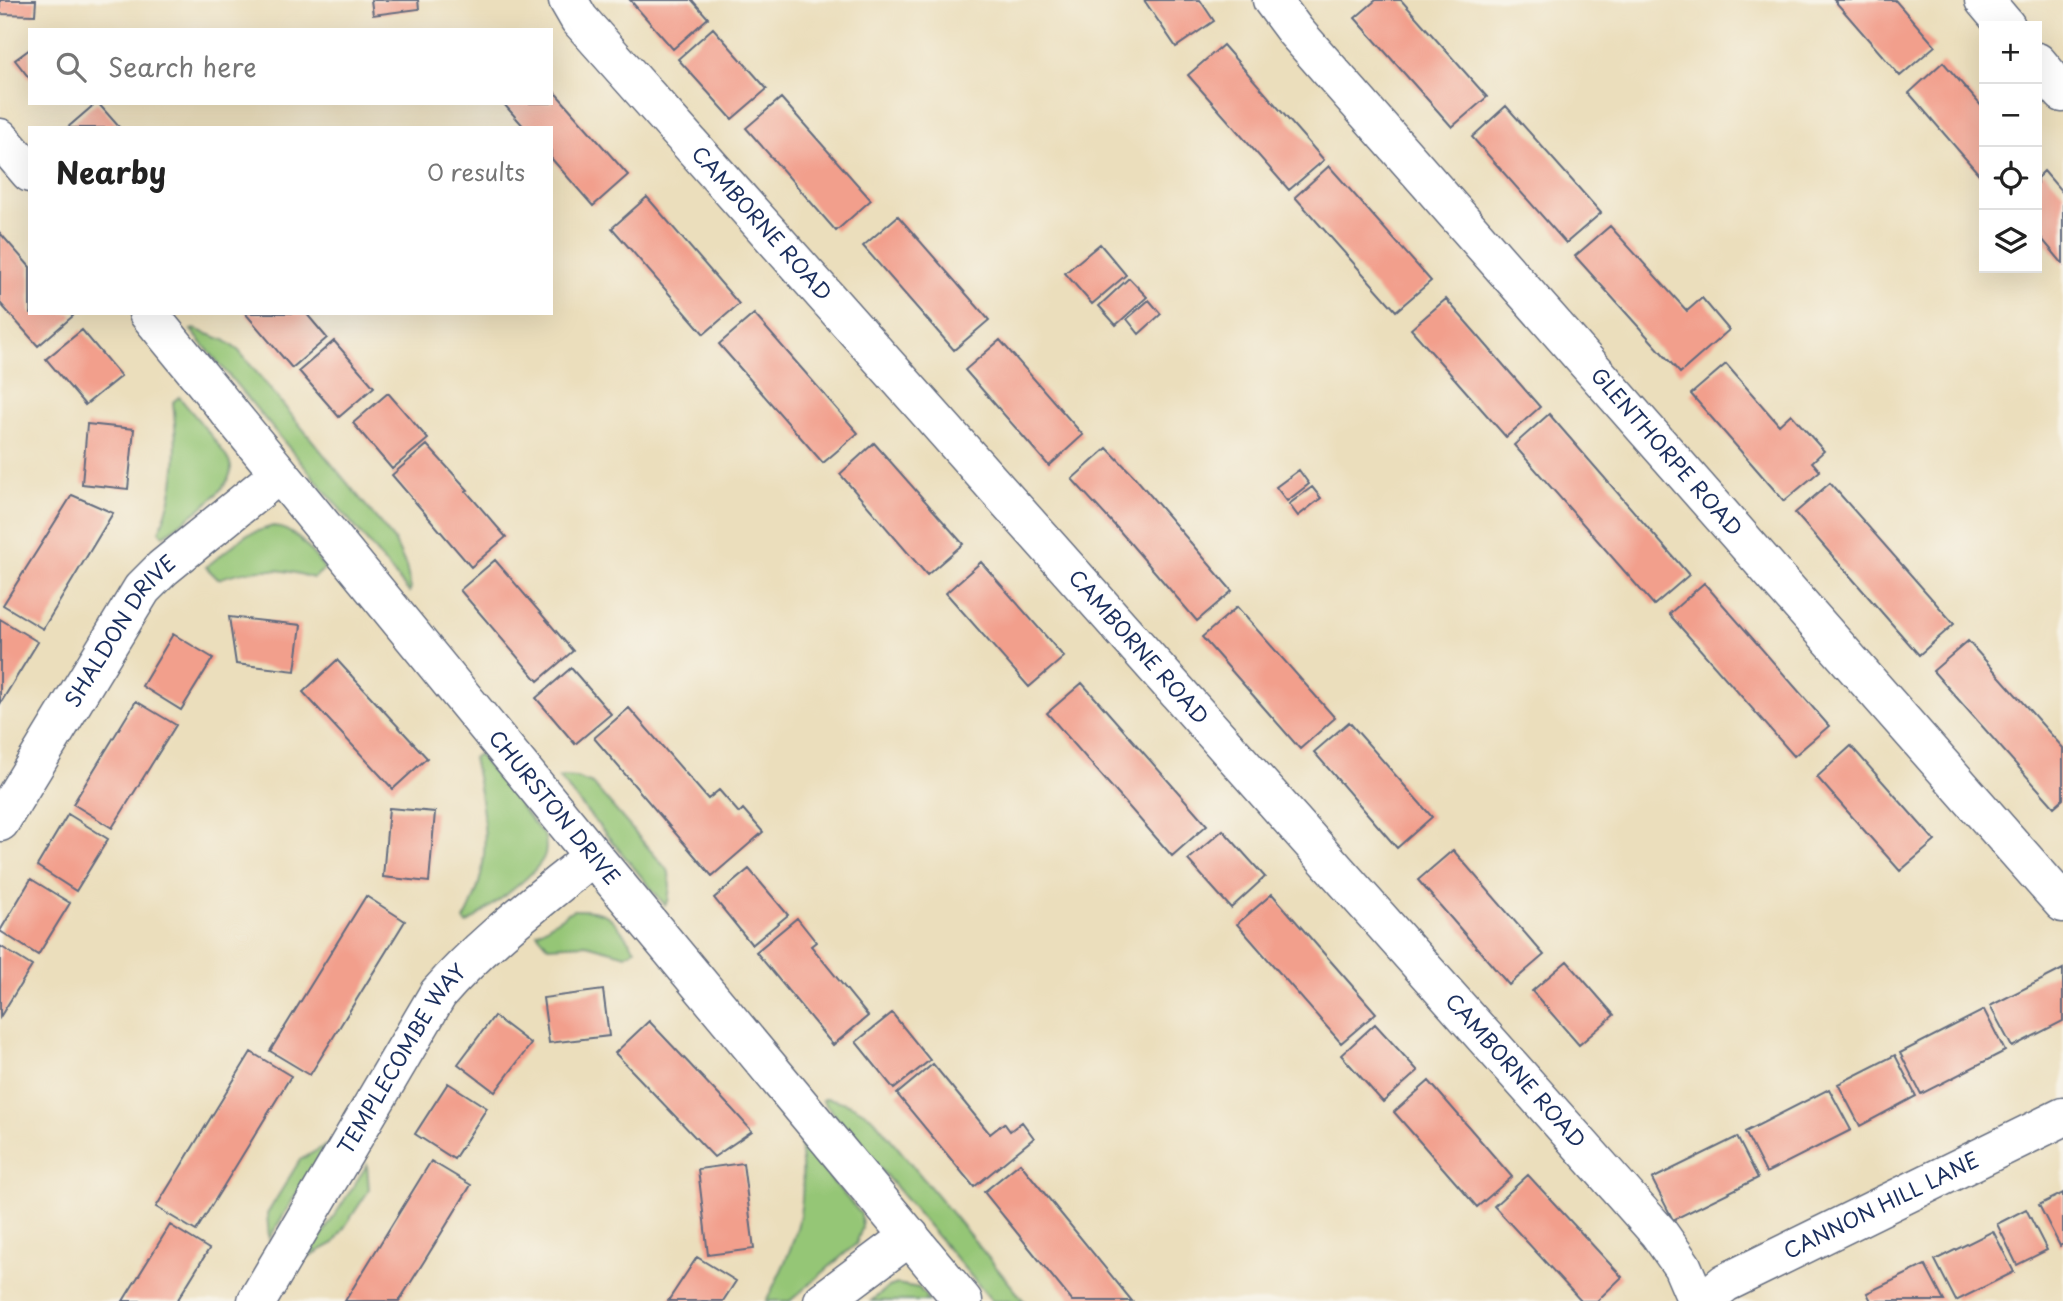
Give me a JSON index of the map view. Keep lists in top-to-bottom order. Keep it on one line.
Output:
{"streets":{"street":["CAMBORNE ROAD","GLENTHORPE ROAD","SHALDON DRIVE","CHURSTON DRIVE","TEMPLECOMBE WAY","CANNON HILL LANE"]},"crossings":[["SHALDON DRIVE","CHURSTON DRIVE"],["CHURSTON DRIVE","TEMPLECOMBE WAY"]],"page":{"map_buttons":["+","−"],"search":"Search here","heading":["Nearby","0 results"]}}
